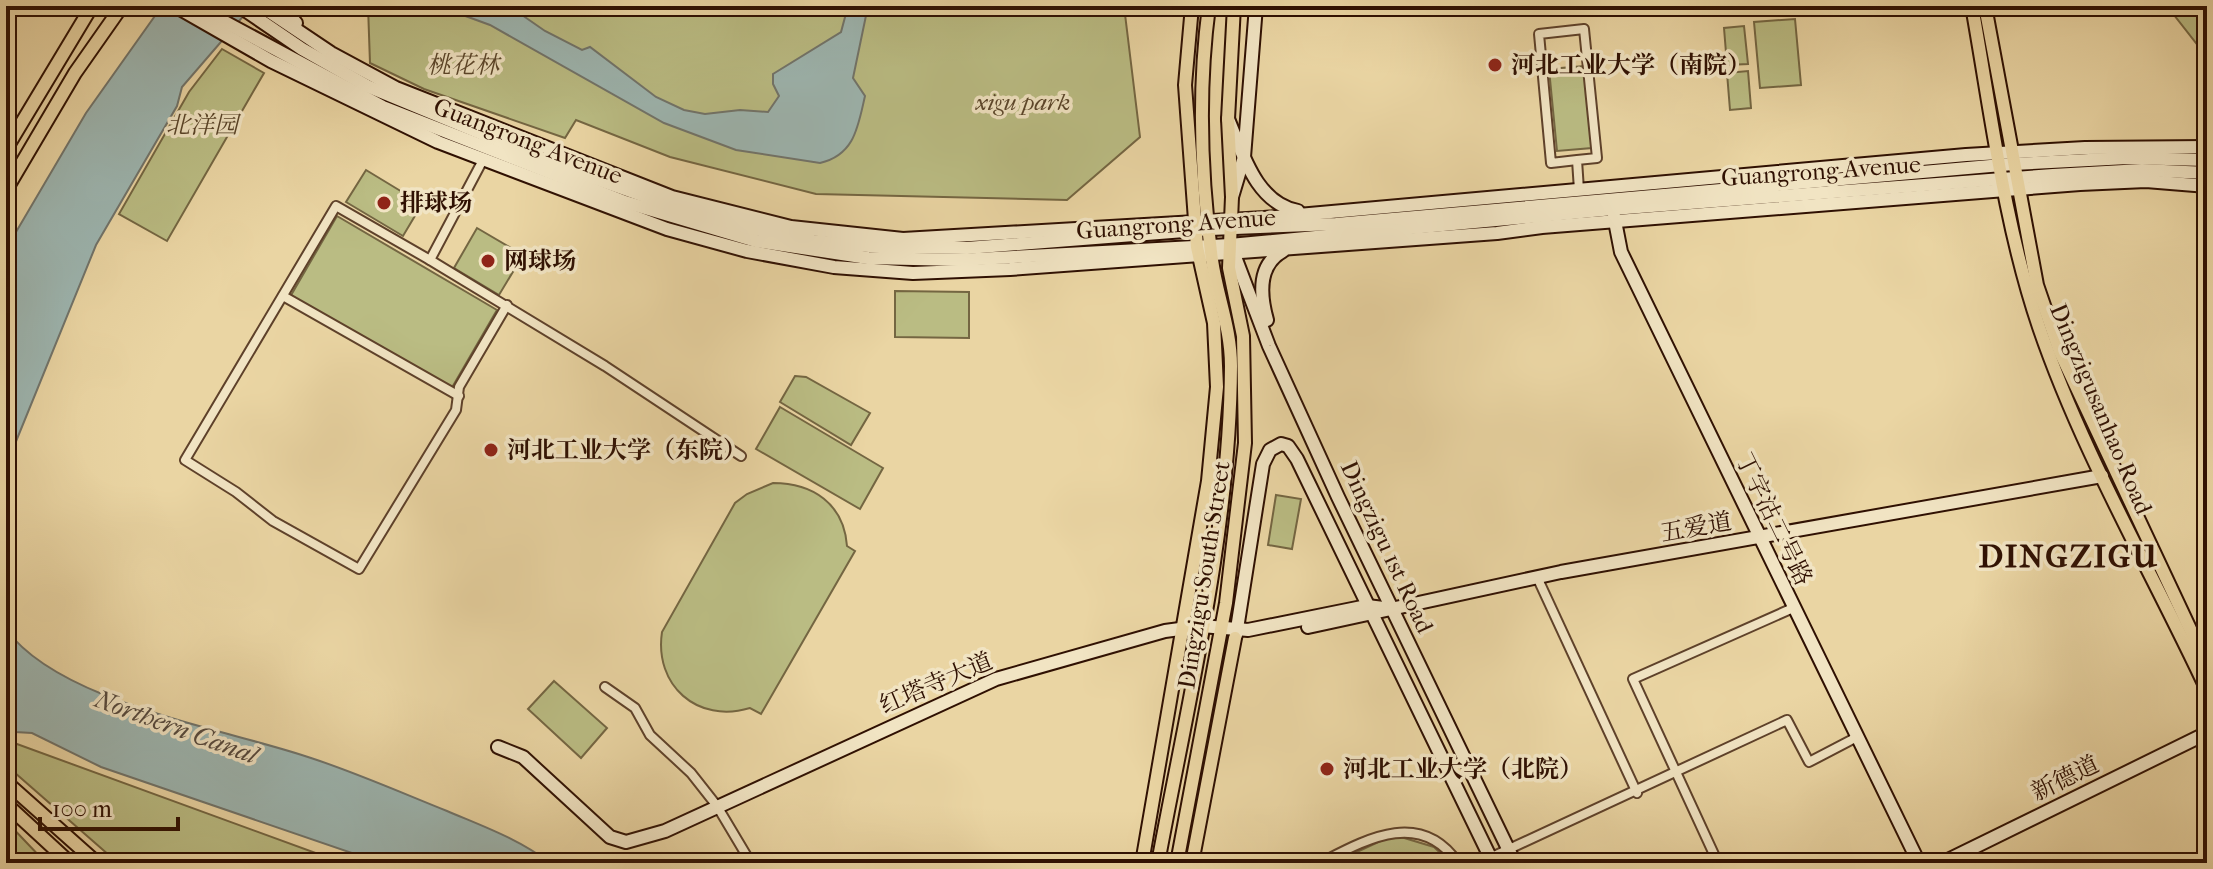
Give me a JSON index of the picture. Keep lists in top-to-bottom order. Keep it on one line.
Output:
{"streets":{"main road":["Guangrong Avenue","Dingzigusanhao Road","丁字沽二号路","五爱道","Dingzigu 1st Road","Dingzigu South Street","红塔寺大道","新德道"]},"crossings":[["Guangrong Avenue","Dingzigusanhao Road"],["Guangrong Avenue","丁字沽二号路"],["Guangrong Avenue","Dingzigu 1st Road"],["Guangrong Avenue","Dingzigu South Street"],["Dingzigusanhao Road","五爱道"],["丁字沽二号路","五爱道"],["五爱道","Dingzigu 1st Road"],["五爱道","Dingzigu South Street"],["五爱道","红塔寺大道"],["Dingzigu 1st Road","Dingzigu South Street"],["Dingzigu South Street","红塔寺大道"]],"districts":["DINGZIGU"],"water":["Northern Canal"],"parks":["桃花林","xigu park","北洋园"],"places":["河北工业大学（南院）","排球场","网球场","河北工业大学（东院）","河北工业大学（北院）"],"scale_bar":"100 m"}
